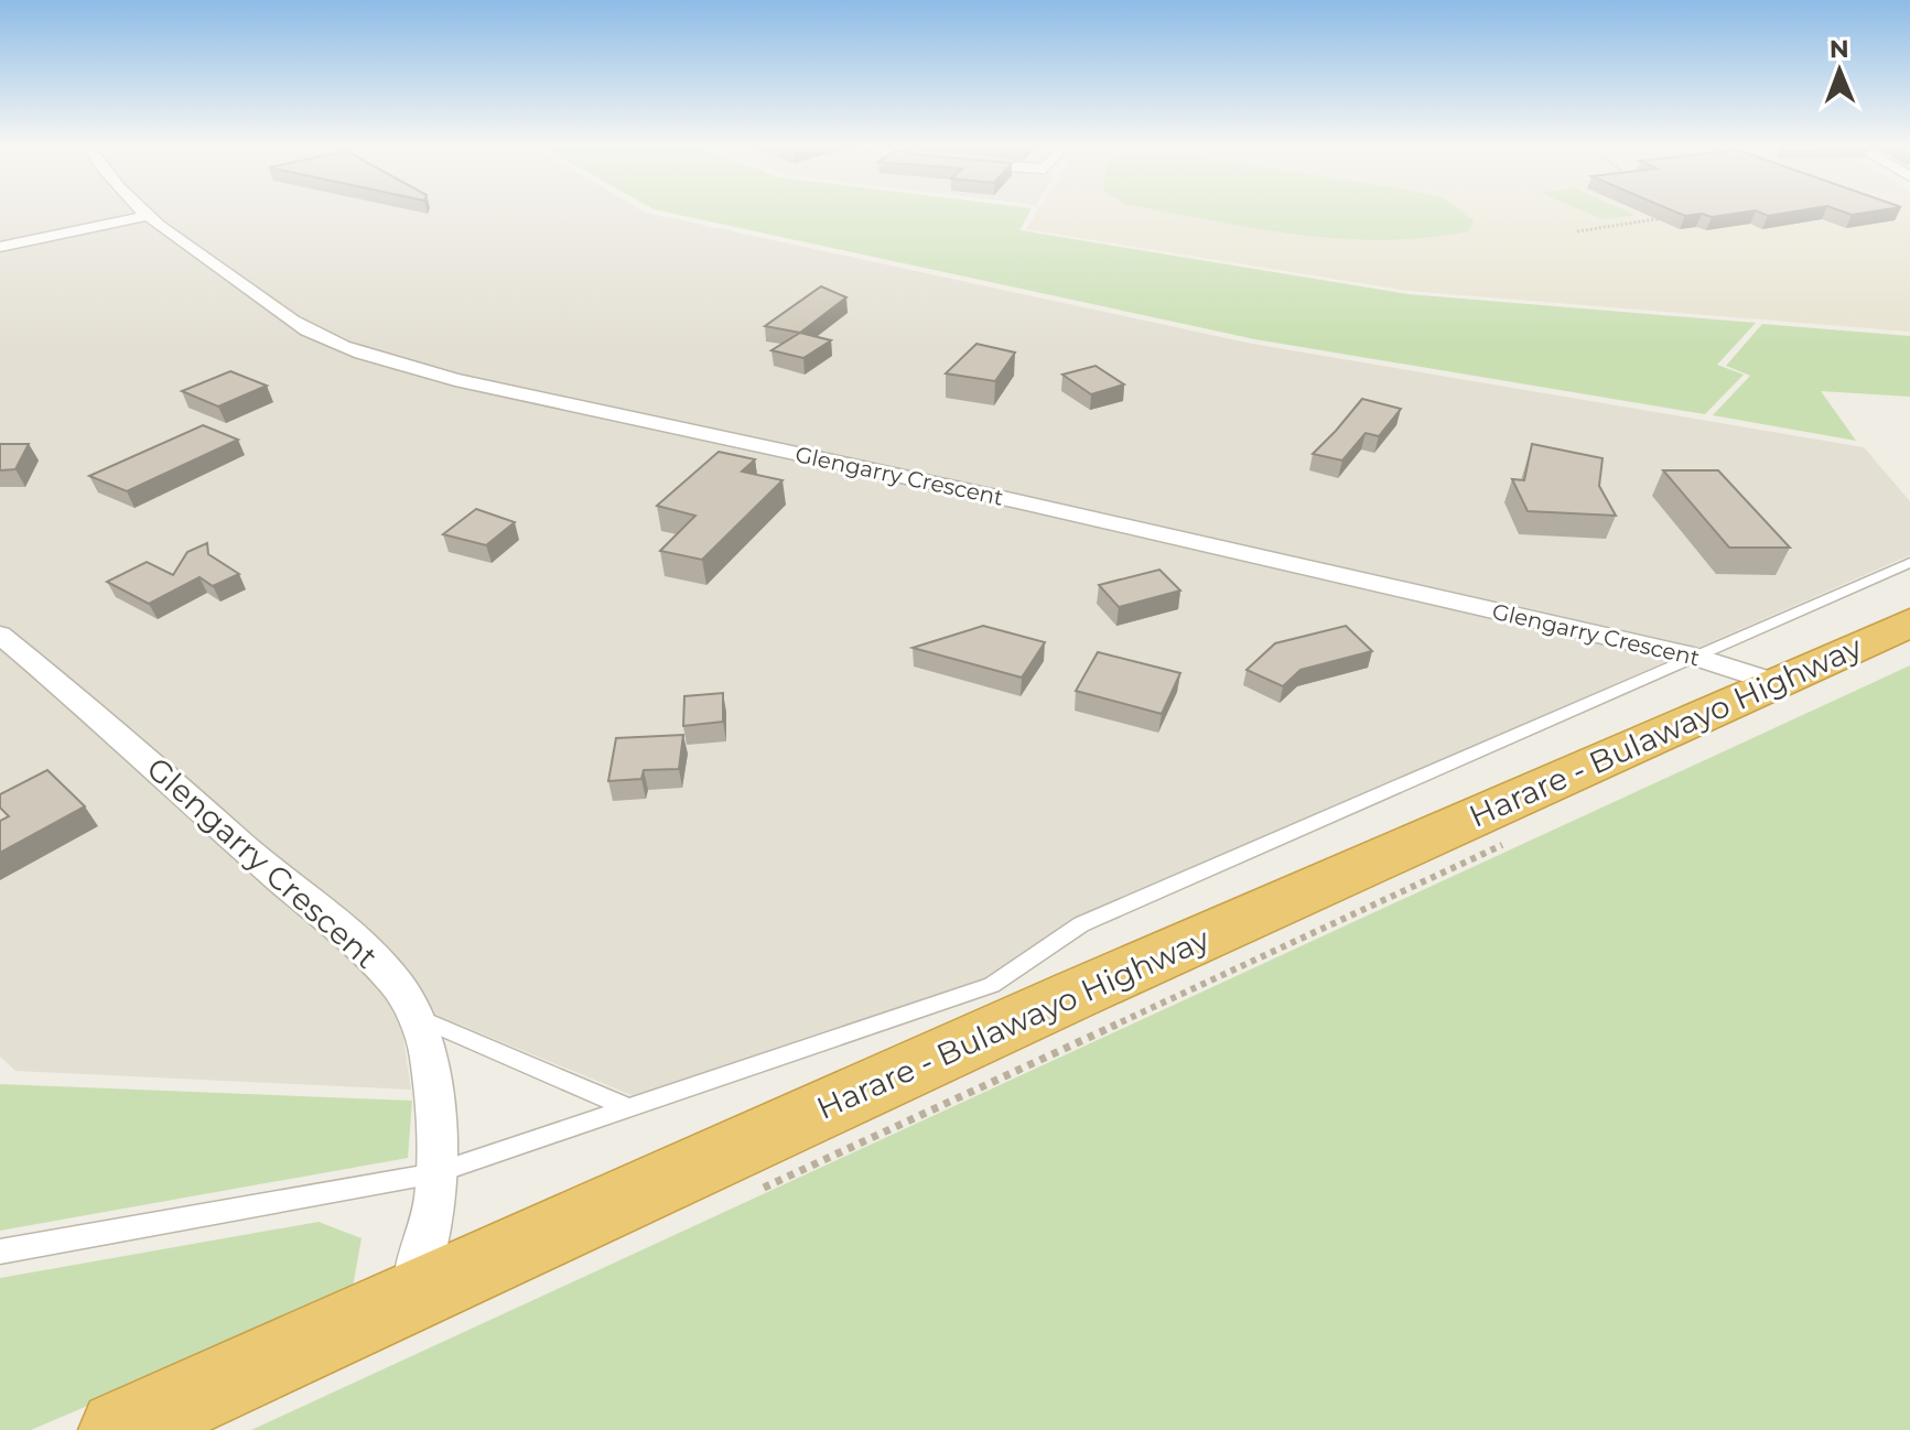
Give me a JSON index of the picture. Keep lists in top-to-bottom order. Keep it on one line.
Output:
{"streets":{"highway":["Harare - Bulawayo Highway"],"street":["Glengarry Crescent"]},"crossings":[["Glengarry Crescent","Harare - Bulawayo Highway"]],"north":"top"}
